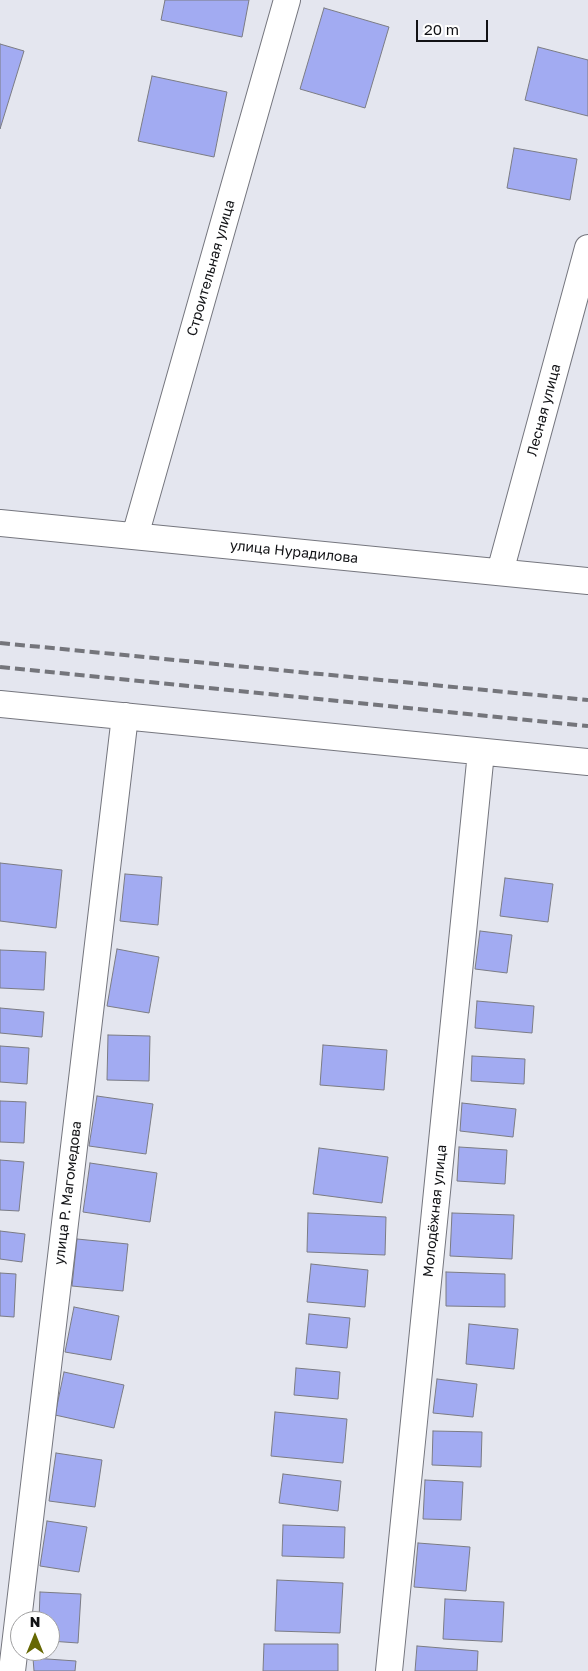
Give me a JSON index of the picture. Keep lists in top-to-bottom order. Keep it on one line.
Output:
{"streets":{"street":["Строительная улица","Лесная улица","улица Нурадилова","улица Р. Магомедова","Молодёжная улица"]},"crossings":[["Строительная улица","улица Нурадилова"],["Лесная улица","улица Нурадилова"]],"scale_bar":"20 m","north":"top"}
